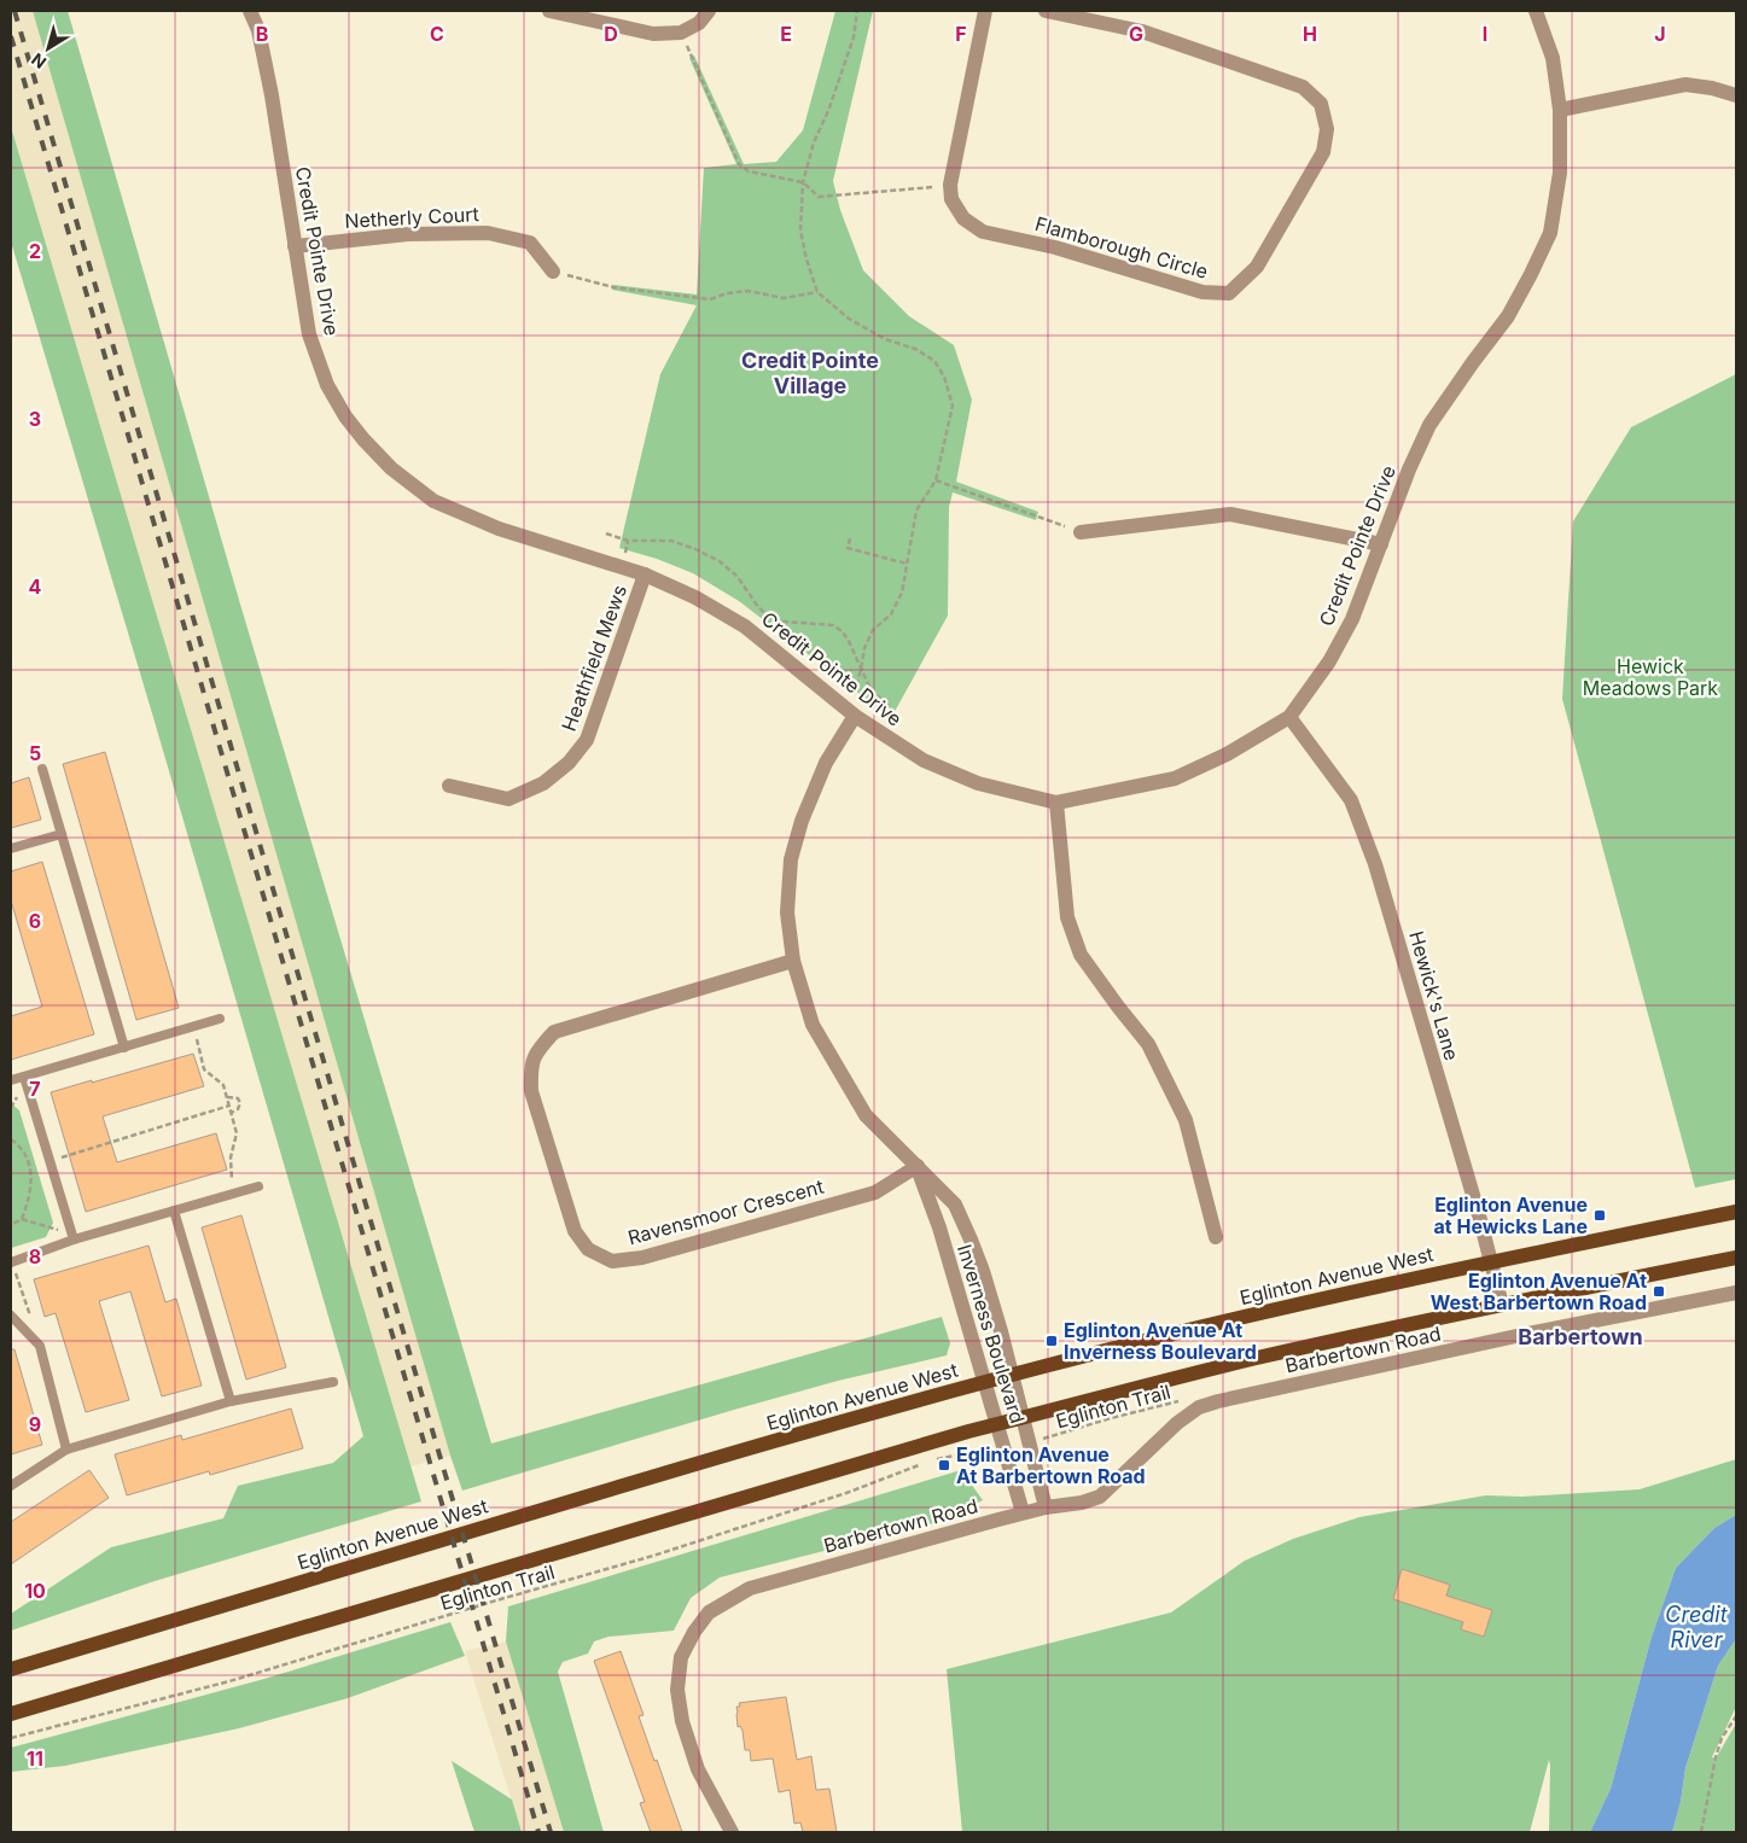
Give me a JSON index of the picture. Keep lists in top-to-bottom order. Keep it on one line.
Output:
{"streets":{"main road":["Eglinton Avenue West"],"street":["Netherly Court","Flamborough Circle","Credit Pointe Drive","Heathfield Mews","Hewick's Lane","Ravensmoor Crescent","Inverness Boulevard","Barbertown Road"],"path":["Eglinton Trail"]},"crossings":[["Netherly Court","Credit Pointe Drive"],["Credit Pointe Drive","Heathfield Mews"],["Credit Pointe Drive","Hewick's Lane"],["Credit Pointe Drive","Inverness Boulevard"],["Hewick's Lane","Eglinton Avenue West"],["Ravensmoor Crescent","Inverness Boulevard"],["Eglinton Avenue West","Inverness Boulevard"],["Inverness Boulevard","Barbertown Road"]],"districts":["Credit Pointe Village","Barbertown"],"water":["Credit River"],"parks":["Hewick Meadows Park"],"places":{"transit":["Eglinton Avenue at Hewicks Lane","Eglinton Avenue At West Barbertown Road","Eglinton Avenue At Inverness Boulevard","Eglinton Avenue At Barbertown Road"]},"north":"bottom left","grid":{"columns":["B","C","D","E","F","G","H","I","J"],"rows":["2","3","4","5","6","7","8","9","10","11"]}}
